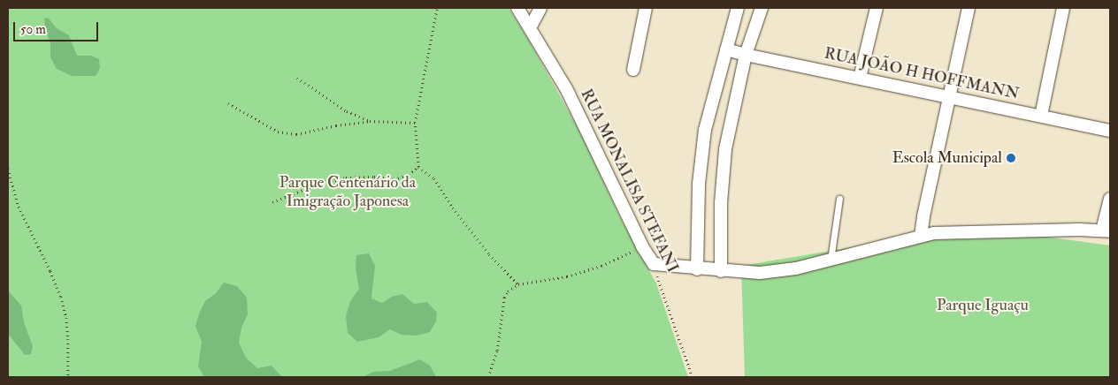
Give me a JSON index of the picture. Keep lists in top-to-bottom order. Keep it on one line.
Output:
{"streets":{"street":["RUA JOÃO H HOFFMANN","RUA MONALISA STEFANI"]},"parks":["Parque Centenário da Imigração Japonesa","Parque Iguaçu"],"places":["Escola Municipal"],"scale_bar":"50 m"}
